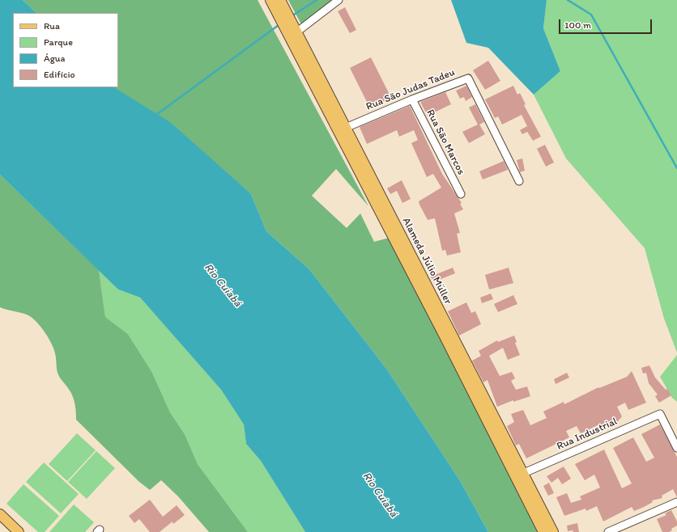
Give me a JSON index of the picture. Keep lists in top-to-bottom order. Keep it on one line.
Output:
{"streets":{"main road":["Alameda Júlio Müller"],"street":["Rua São Judas Tadeu","Rua São Marcos","Rua Industrial"]},"crossings":[["Rua São Judas Tadeu","Rua São Marcos"],["Rua São Judas Tadeu","Alameda Júlio Müller"],["Alameda Júlio Müller","Rua Industrial"]],"water":["Rio Cuiabá"],"legend":["Rua","Parque","Água","Edifício"],"scale_bar":"100 m"}
